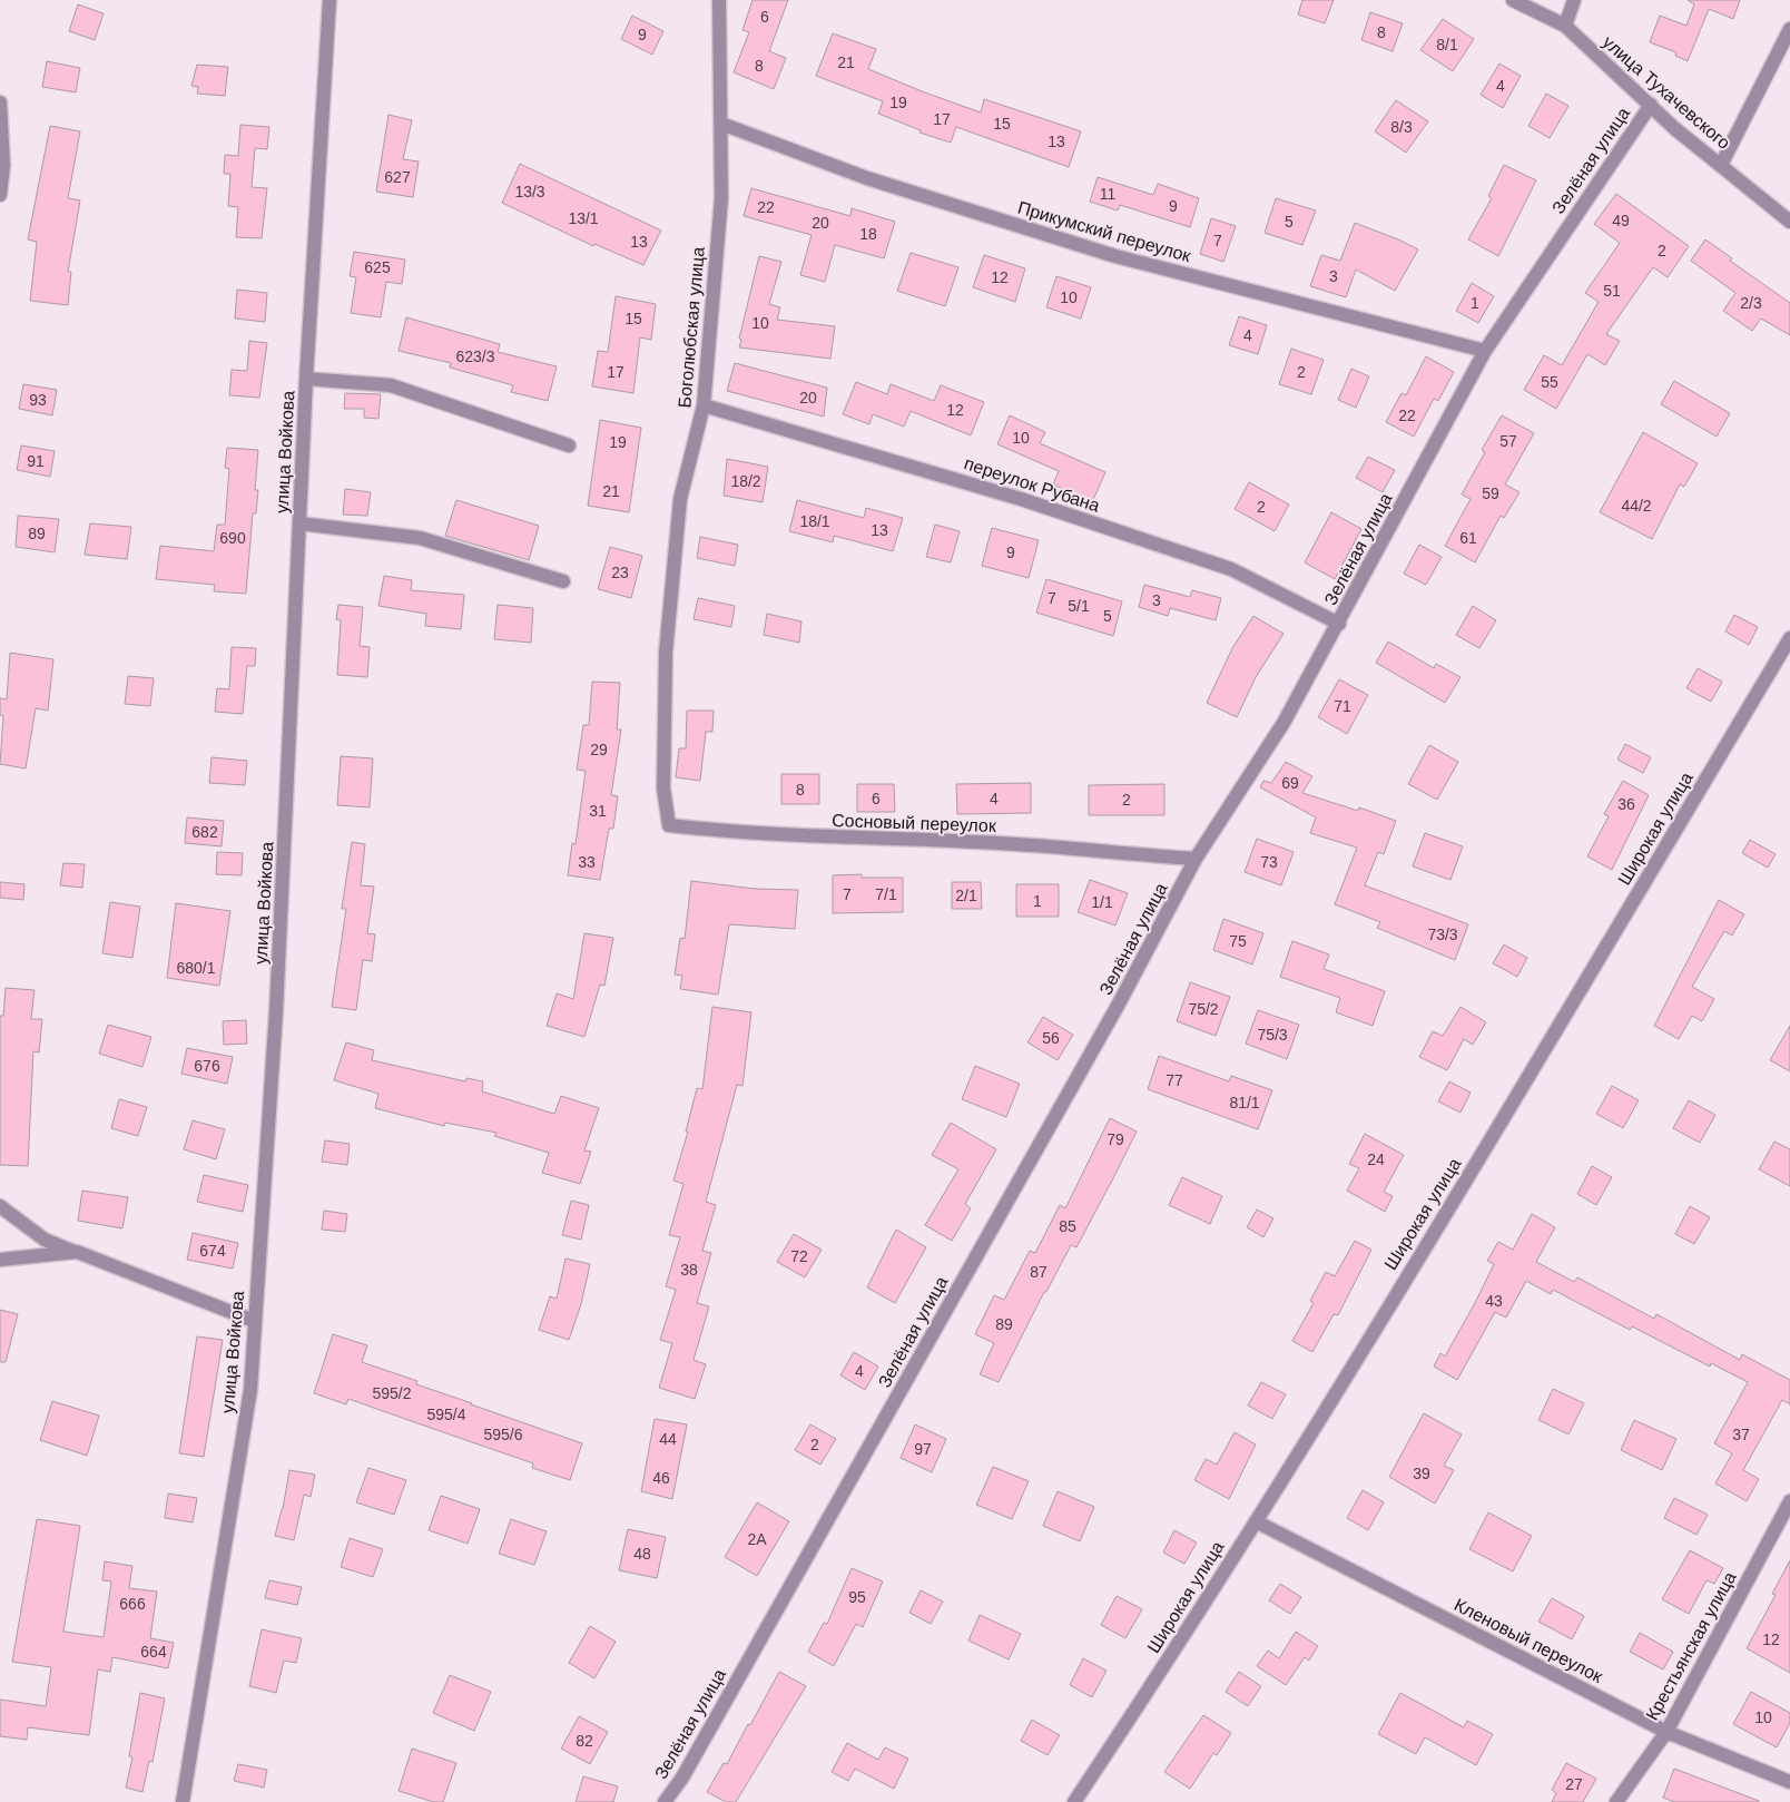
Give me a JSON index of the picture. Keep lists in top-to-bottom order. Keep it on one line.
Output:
{"streets":{"street":["улица Тухачевского","Зелёная улица","Прикумский переулок","Боголюбская улица","улица Войкова","переулок Рубана","Сосновый переулок","Широкая улица","Кленовый переулок","Крестьянская улица"]},"crossings":[["улица Тухачевского","Зелёная улица"],["Зелёная улица","Прикумский переулок"],["Зелёная улица","переулок Рубана"],["Зелёная улица","Сосновый переулок"],["Прикумский переулок","Боголюбская улица"],["Боголюбская улица","переулок Рубана"],["Боголюбская улица","Сосновый переулок"],["Широкая улица","Кленовый переулок"],["Кленовый переулок","Крестьянская улица"]],"house_numbers":["6","8","9","8/1","21","8","4","19","17","15","8/3","13","627","13/3","11","9","22","13/1","49","5","20","18","7","13","2","625","3","12","51","10","1","2/3","15","10","4","623/3","17","2","55","20","93","12","22","10","57","19","91","18/2","21","59","44/2","2","18/1","13","89","690","61","9","23","7","3","5/1","5","71","29","69","8","6","4","2","36","31","682","33","73","7","7/1","2/1","1","1/1","73/3","75","680/1","75/2","75/3","56","676","77","81/1","79","24","85","674","72","38","87","43","89","4","595/2","595/4","595/6","37","44","2","97","39","46","2А","48","95","666","12","664","10","82","27"]}
